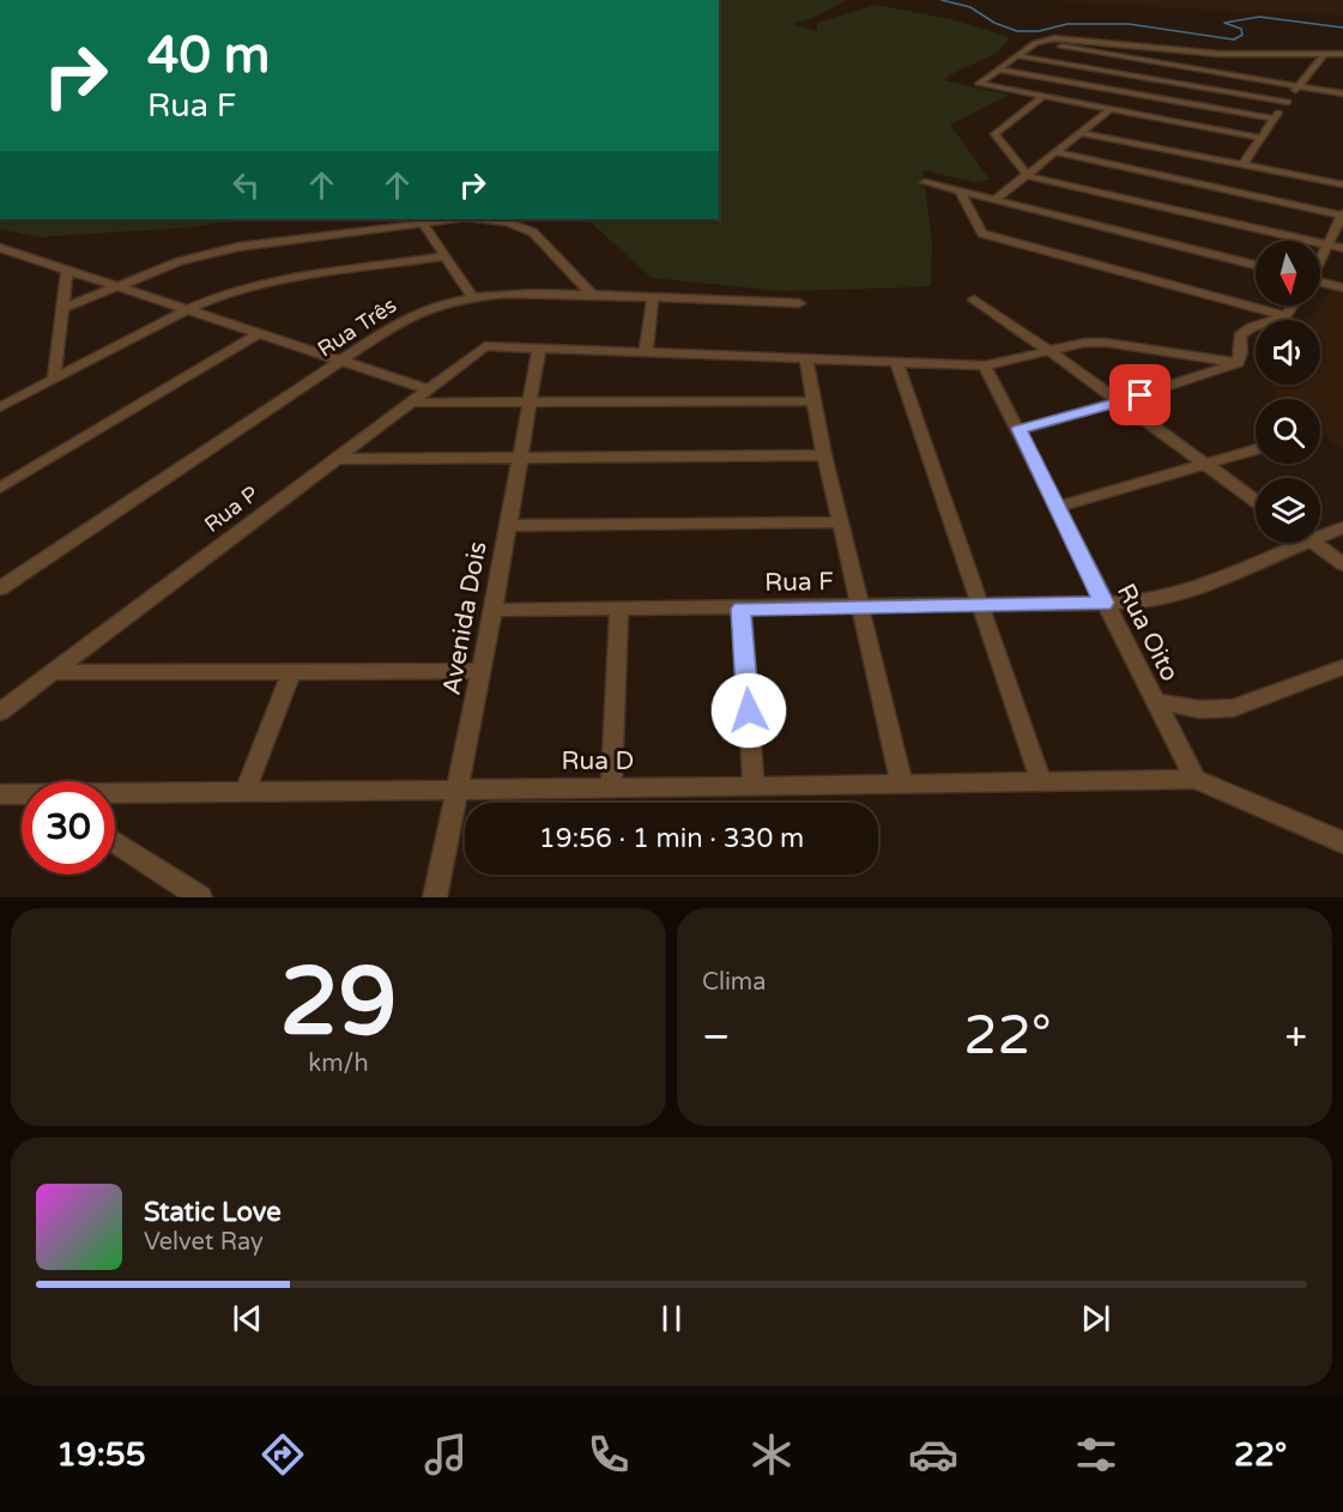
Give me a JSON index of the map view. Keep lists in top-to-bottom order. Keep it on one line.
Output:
{"streets":{"street":["Rua Três","Rua P","Rua F","Avenida Dois","Rua Oito","Rua D"]},"crossings":[["Rua P","Avenida Dois"],["Rua F","Avenida Dois"],["Rua F","Rua Oito"],["Avenida Dois","Rua D"],["Rua Oito","Rua D"]],"north":"bottom","page":{"turn":["40 m","Rua F"],"limit":"30","trip":"19:56 · 1 min · 330 m","tile":[["29","km/h"],"Clima"],"heat":["−","22°","+"],"song":["Static Love","Velvet Ray"],"tabs":["19:55","22°"]}}
